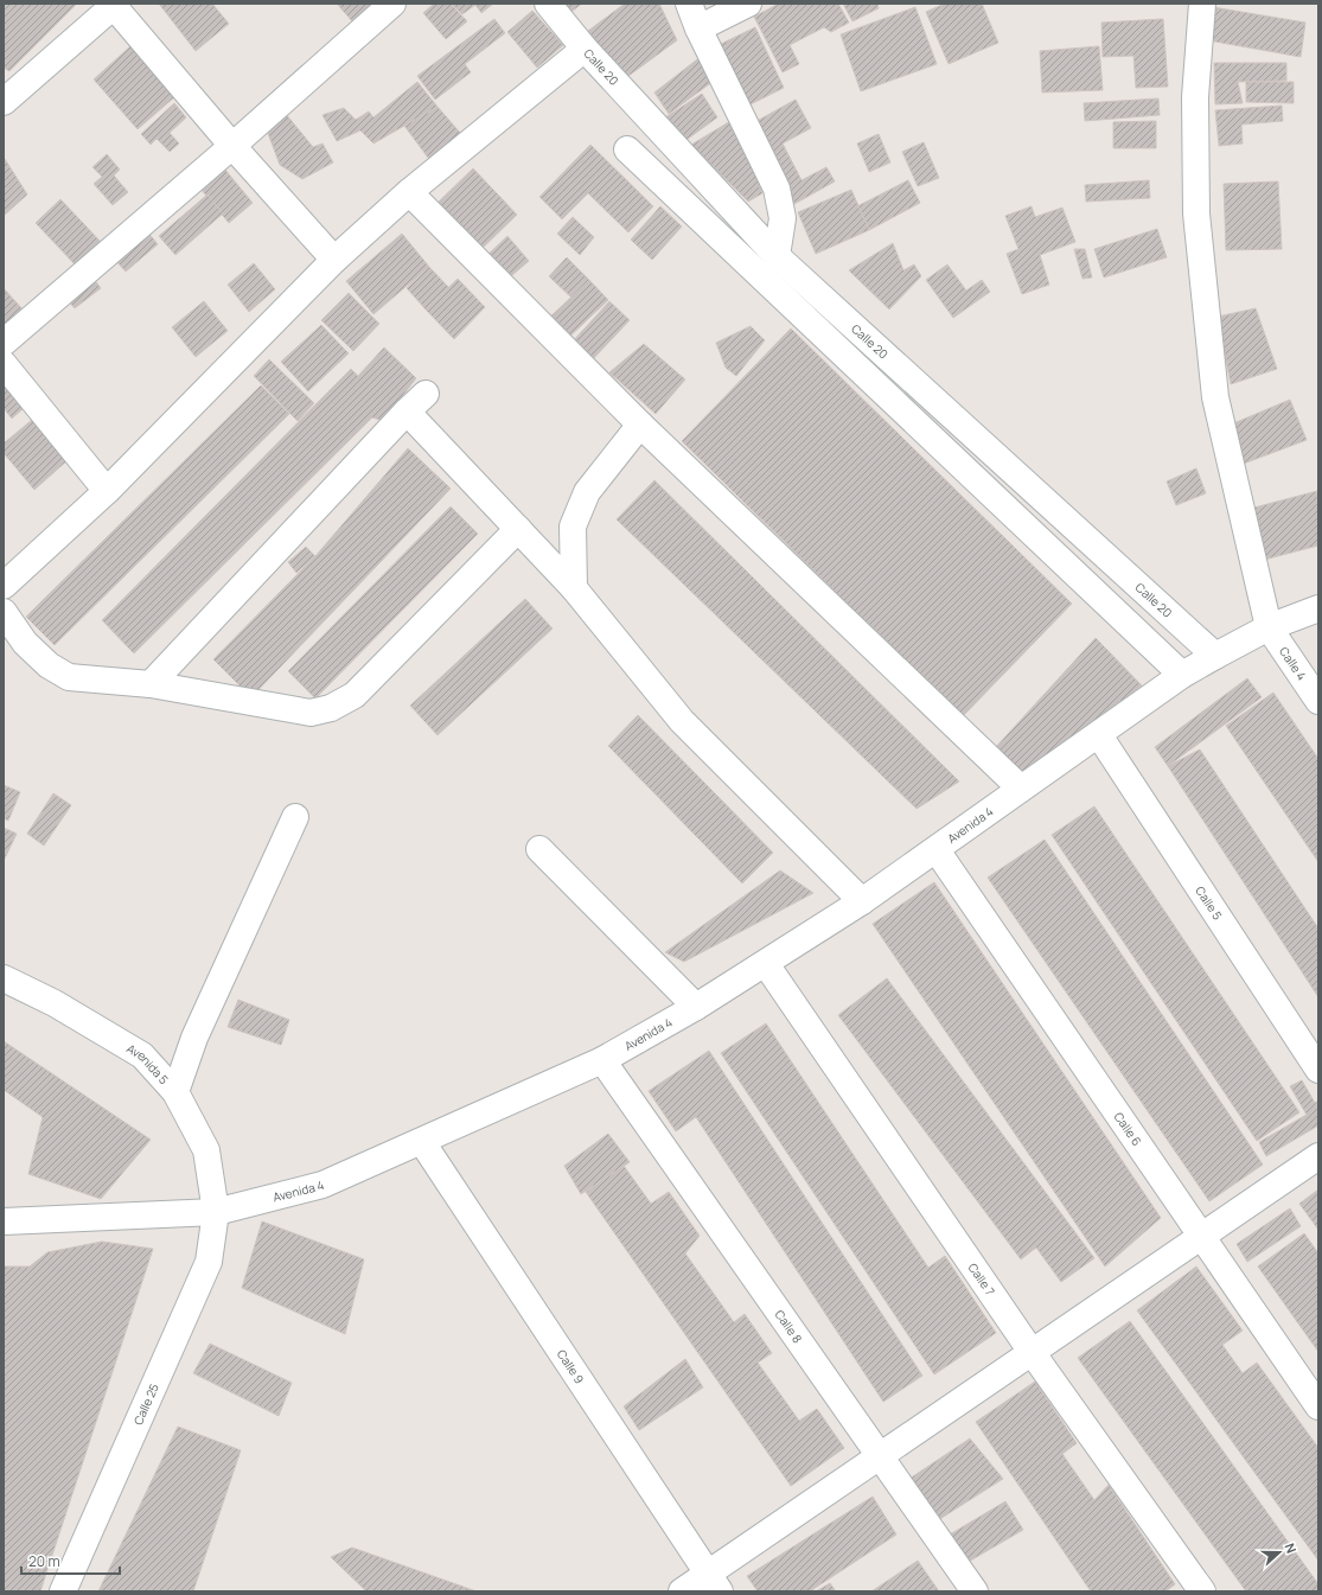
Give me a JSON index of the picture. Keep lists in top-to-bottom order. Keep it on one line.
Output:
{"streets":{"street":["Calle 20","Calle 4","Avenida 4","Calle 5","Avenida 5","Calle 6","Calle 7","Calle 8","Calle 9","Calle 25"]},"crossings":[["Calle 20","Avenida 4"],["Calle 4","Avenida 4"],["Avenida 4","Calle 5"],["Avenida 4","Avenida 5"],["Avenida 4","Calle 6"],["Avenida 4","Calle 7"],["Avenida 4","Calle 8"],["Avenida 4","Calle 9"],["Avenida 4","Calle 25"],["Avenida 5","Calle 25"]],"scale_bar":"20 m","north":"right"}
